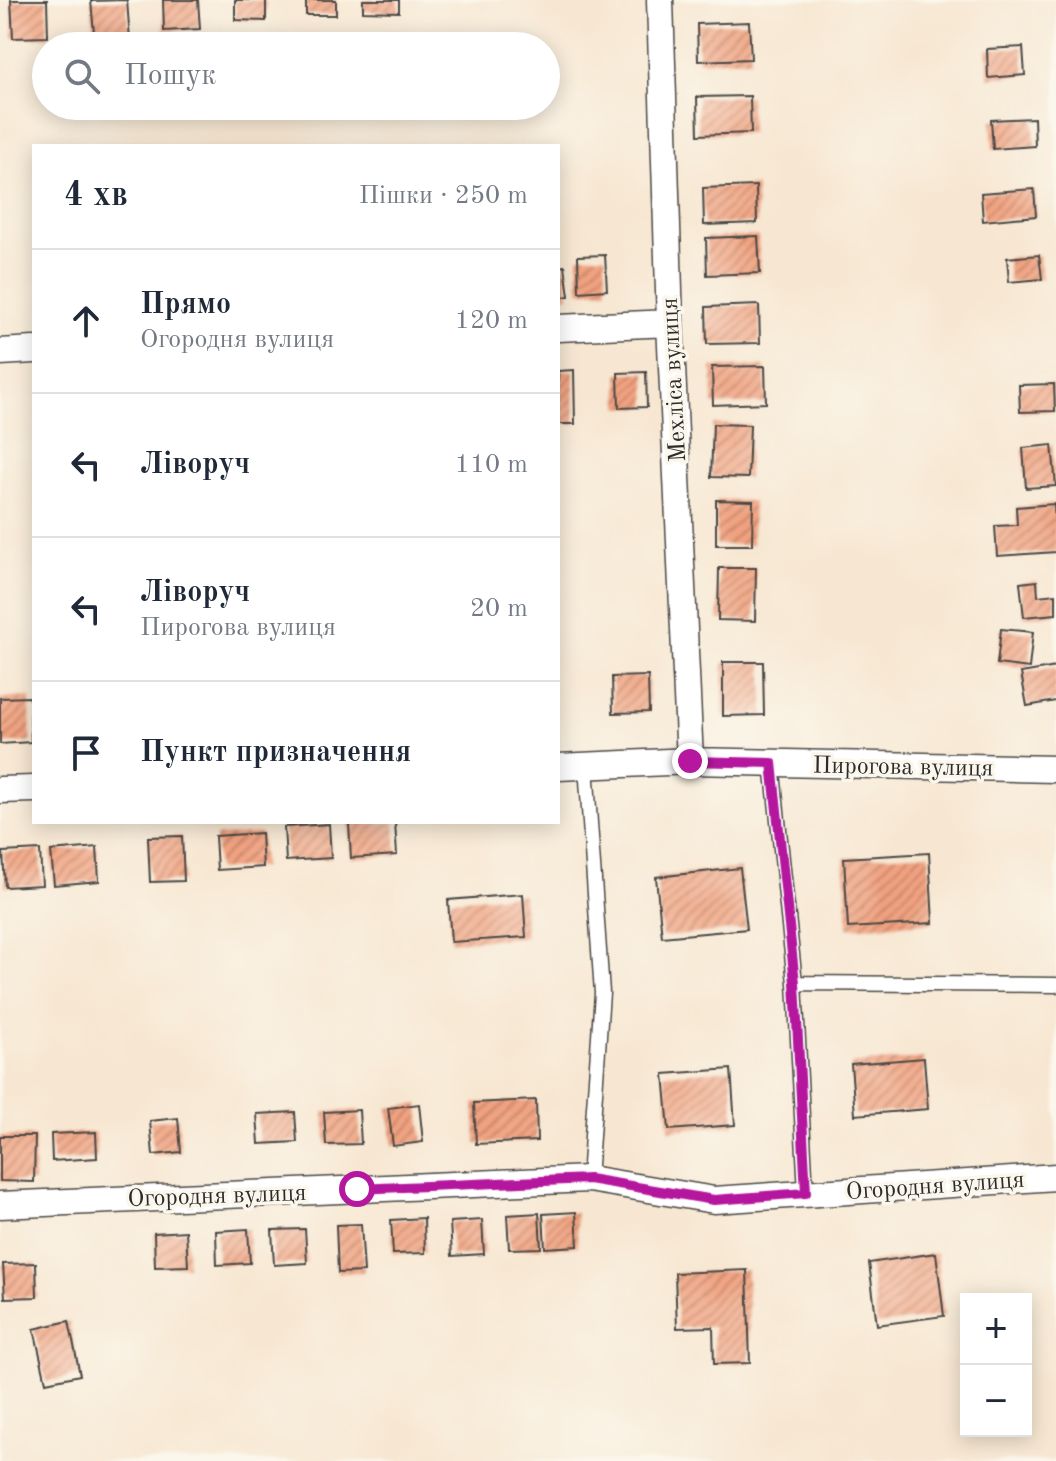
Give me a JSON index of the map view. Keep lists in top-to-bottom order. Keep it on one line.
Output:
{"streets":{"street":["Мехліса вулиця","Пирогова вулиця","Огородня вулиця"]},"crossings":[["Мехліса вулиця","Пирогова вулиця"]],"page":{"search":"Пошук","heading":["4 хв","Пішки · 250 m"],"list":[["Прямо","Огородня вулиця","120 m"],["Ліворуч","110 m"],["Ліворуч","Пирогова вулиця","20 m"],"Пункт призначення"],"map_buttons":["+","−"]}}
